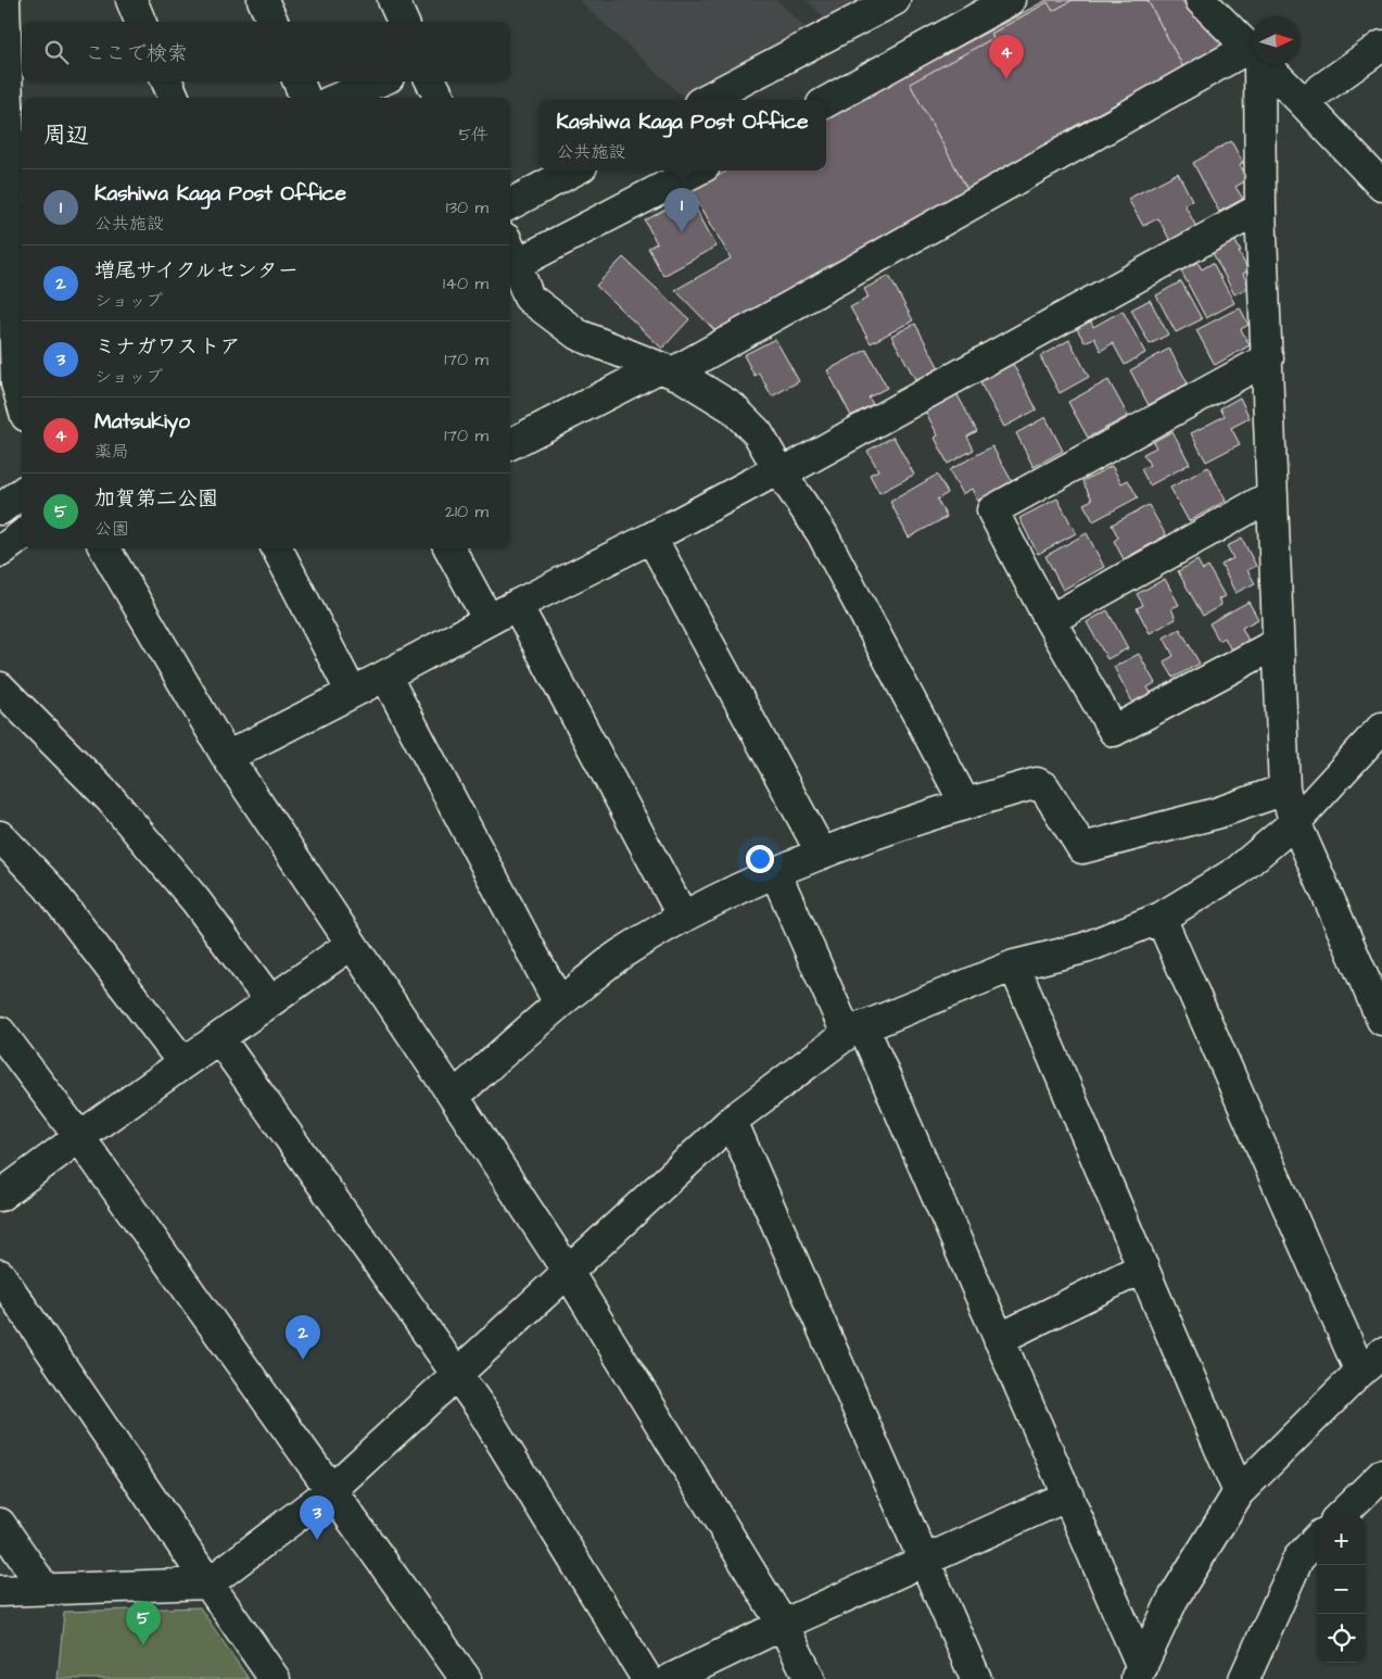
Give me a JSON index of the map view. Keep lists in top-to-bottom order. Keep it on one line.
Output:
{"north":"right","page":{"search":"ここで検索","pins":["4","1","2","3","5"],"heading":["周辺","5件"],"popup":["Kashiwa Kaga Post Office","公共施設"],"list":[{"mark":"1","name":"Kashiwa Kaga Post Office","note":"公共施設","value":"130 m"},{"mark":"2","name":"増尾サイクルセンター","note":"ショップ","value":"140 m"},{"mark":"3","name":"ミナガワストア","note":"ショップ","value":"170 m"},{"mark":"4","name":"Matsukiyo","note":"薬局","value":"170 m"},{"mark":"5","name":"加賀第二公園","note":"公園","value":"210 m"}],"map_buttons":["+","−"]}}
